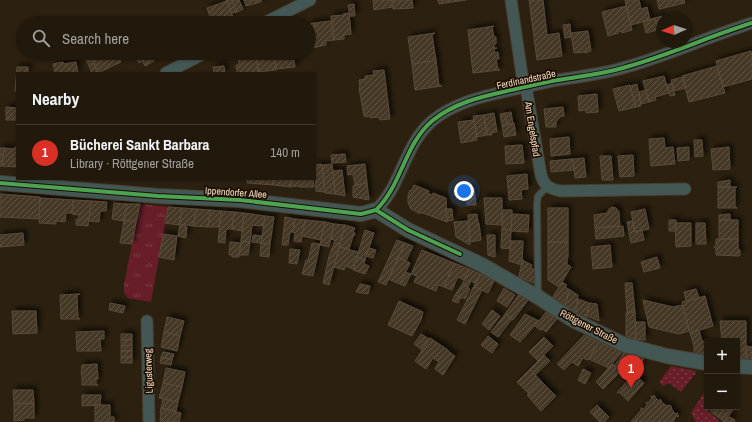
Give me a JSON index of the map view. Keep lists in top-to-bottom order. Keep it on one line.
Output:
{"streets":{"street":["Ferdinandstraße","Am Engelspfad","Ippendorfer Allee","Röttgener Straße","Ligusterweg"]},"crossings":[["Ferdinandstraße","Am Engelspfad"],["Ferdinandstraße","Ippendorfer Allee"],["Ferdinandstraße","Röttgener Straße"],["Ippendorfer Allee","Röttgener Straße"]],"north":"left","page":{"search":"Search here","heading":"Nearby","list":[{"mark":"1","name":"Bücherei Sankt Barbara","note":"Library · Röttgener Straße","value":"140 m"}],"map_buttons":["+","−"],"pins":"1"}}
